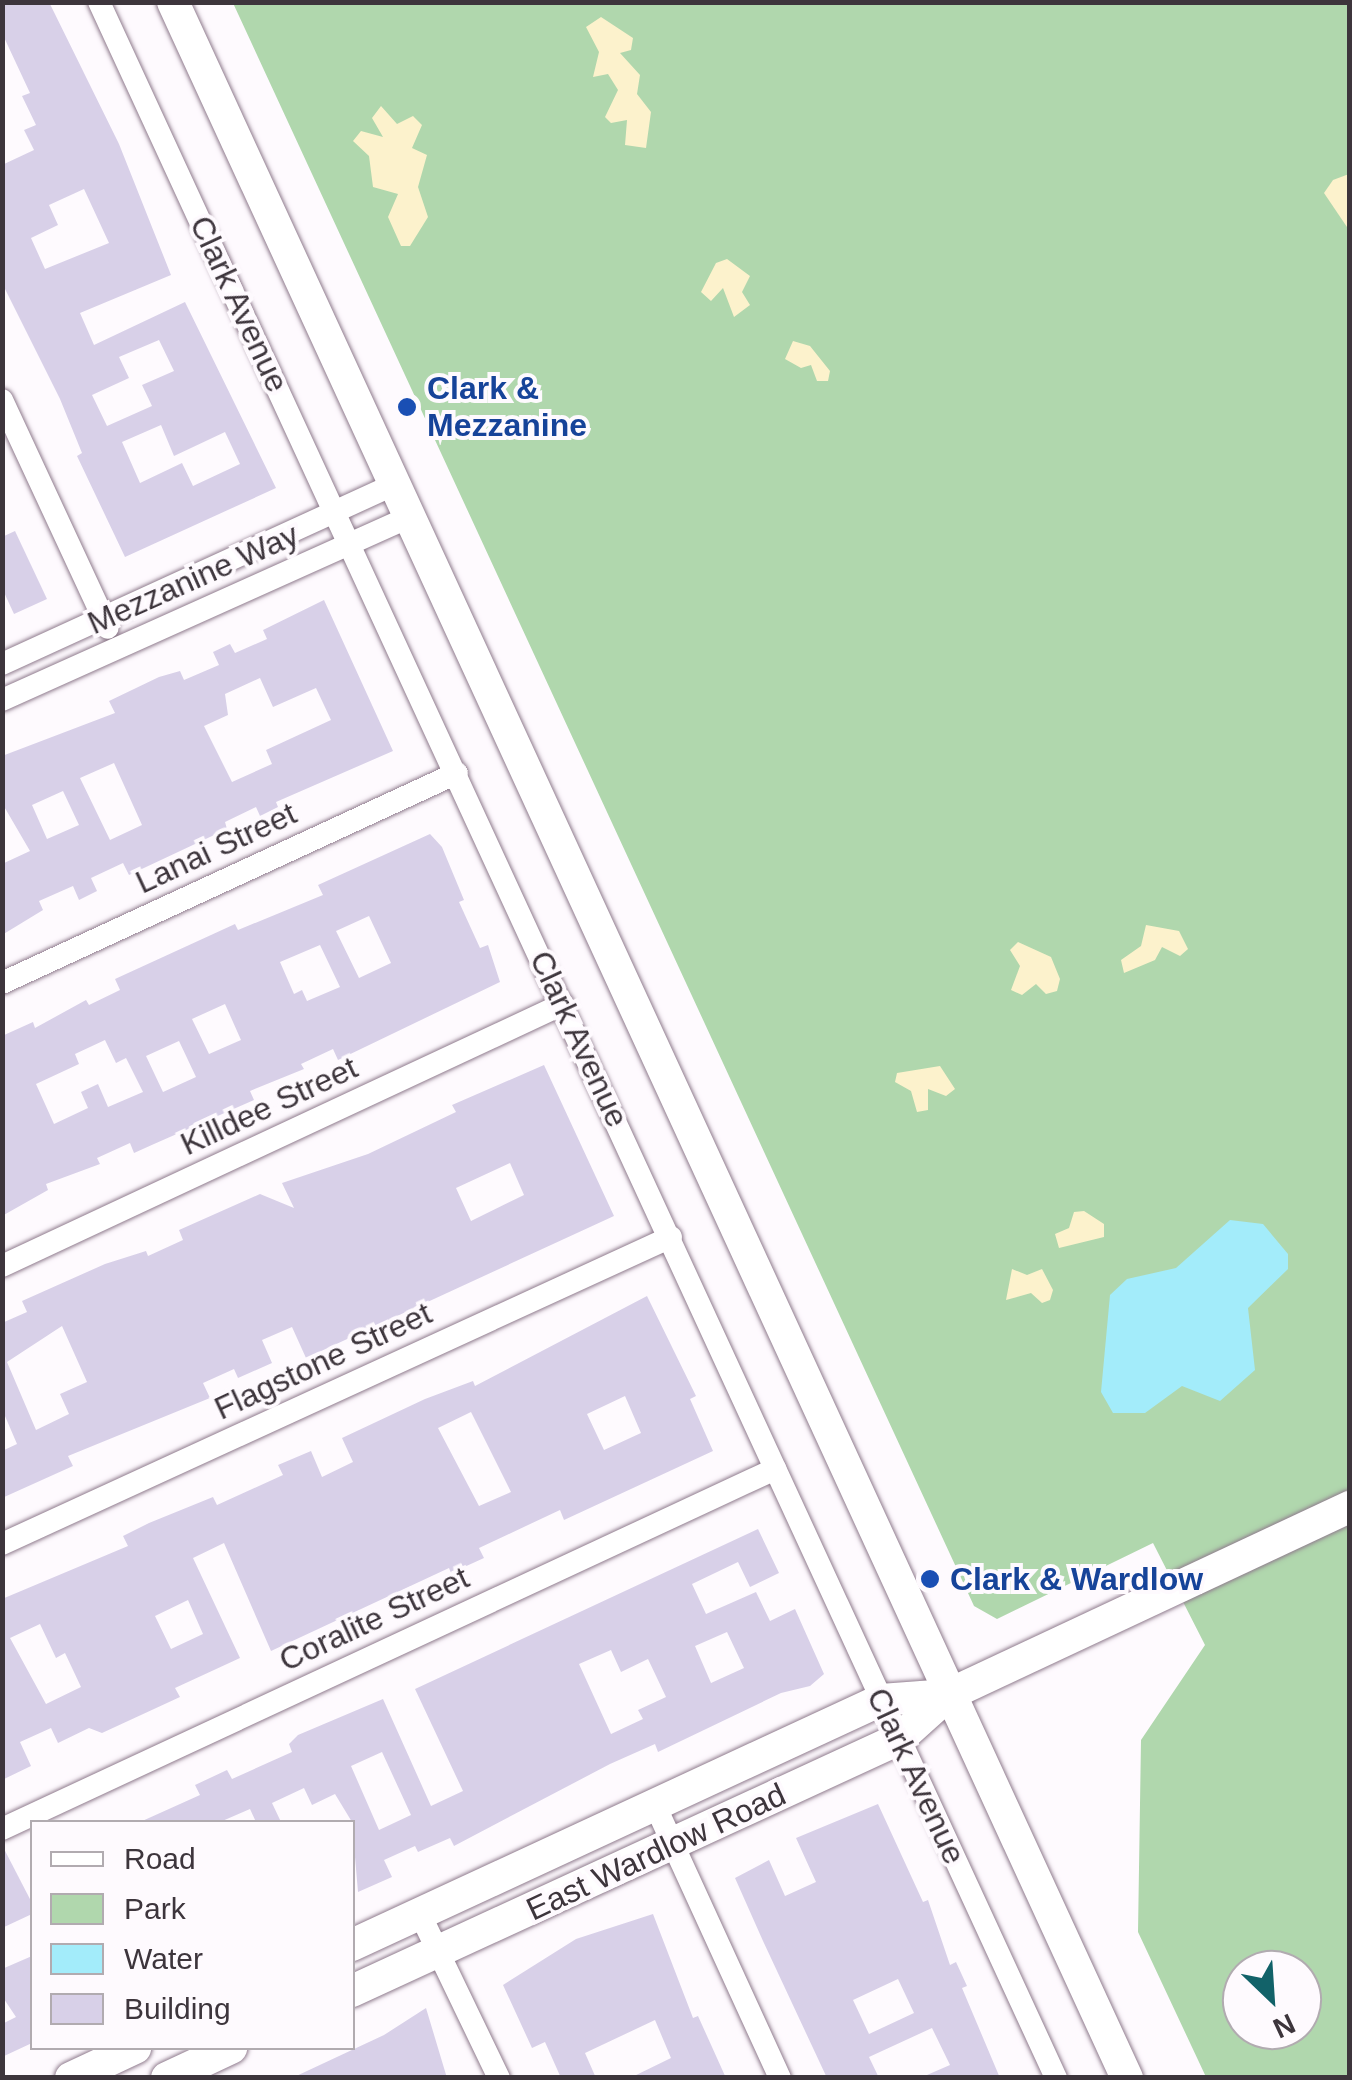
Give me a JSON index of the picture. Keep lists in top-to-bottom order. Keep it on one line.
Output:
{"streets":{"main road":["Clark Avenue","East Wardlow Road"],"street":["Mezzanine Way","Lanai Street","Killdee Street","Flagstone Street","Coralite Street"]},"crossings":[["Clark Avenue","Mezzanine Way"],["Clark Avenue","Lanai Street"],["Clark Avenue","Killdee Street"],["Clark Avenue","Flagstone Street"],["Clark Avenue","Coralite Street"],["Clark Avenue","East Wardlow Road"]],"places":["Clark & Mezzanine","Clark & Wardlow"],"legend":["Road","Park","Water","Building"],"north":"bottom right"}
